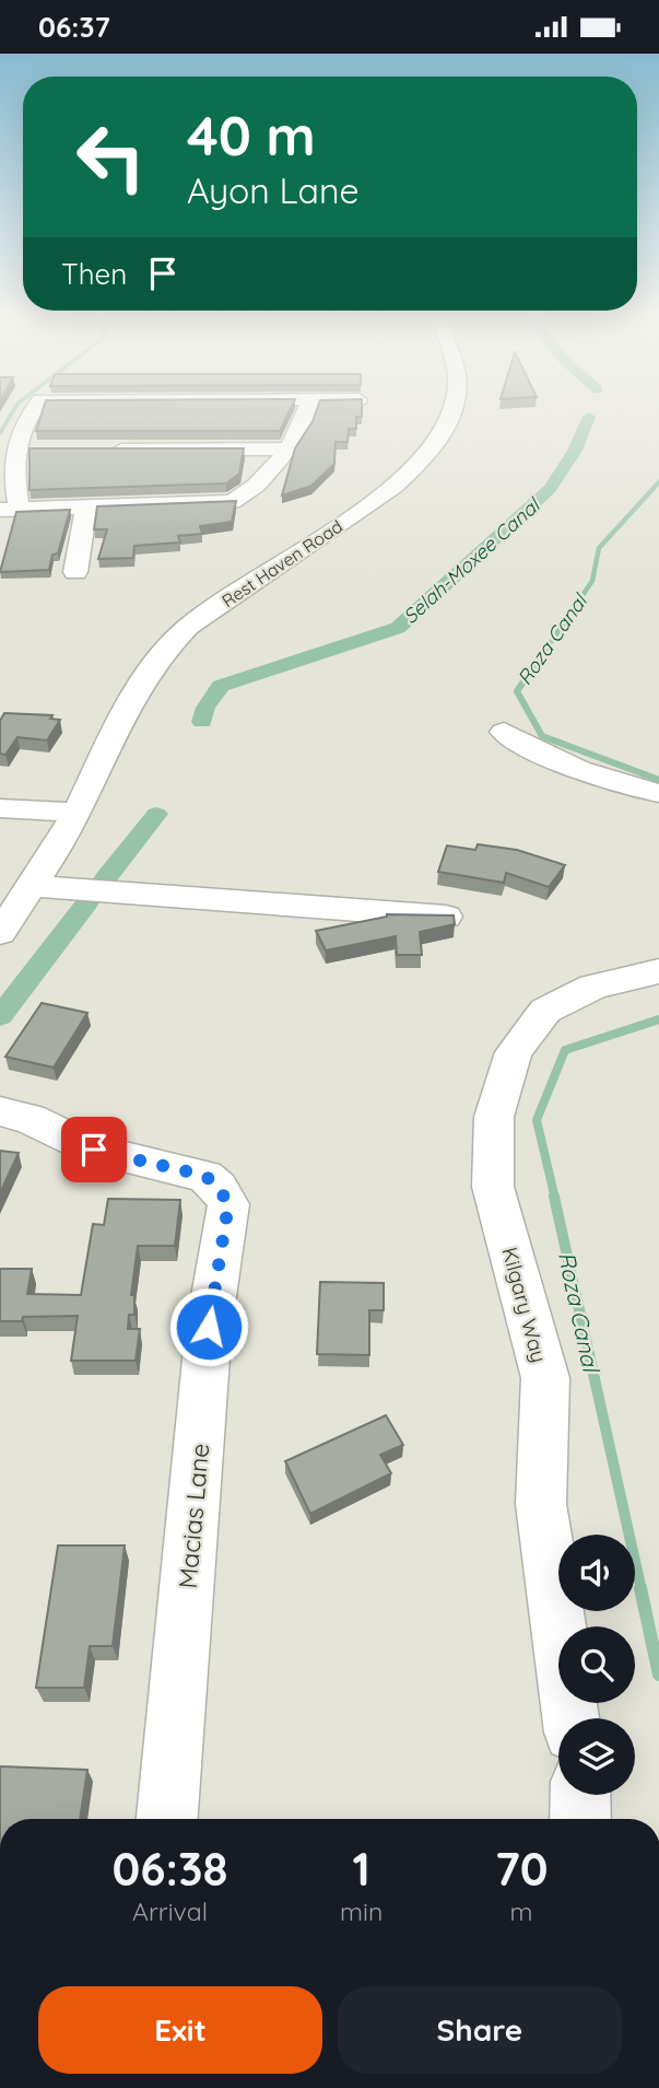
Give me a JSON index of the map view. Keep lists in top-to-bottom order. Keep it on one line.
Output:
{"streets":{"street":["Rest Haven Road","Kilgary Way","Macias Lane"]},"water":["Selah-Moxee Canal","Roza Canal"],"page":{"status":"06:37","turn":["40 m","Ayon Lane"],"then":"Then","eta":["06:38","Arrival","1","min","70","m"],"buttons":["Exit","Share"]}}
